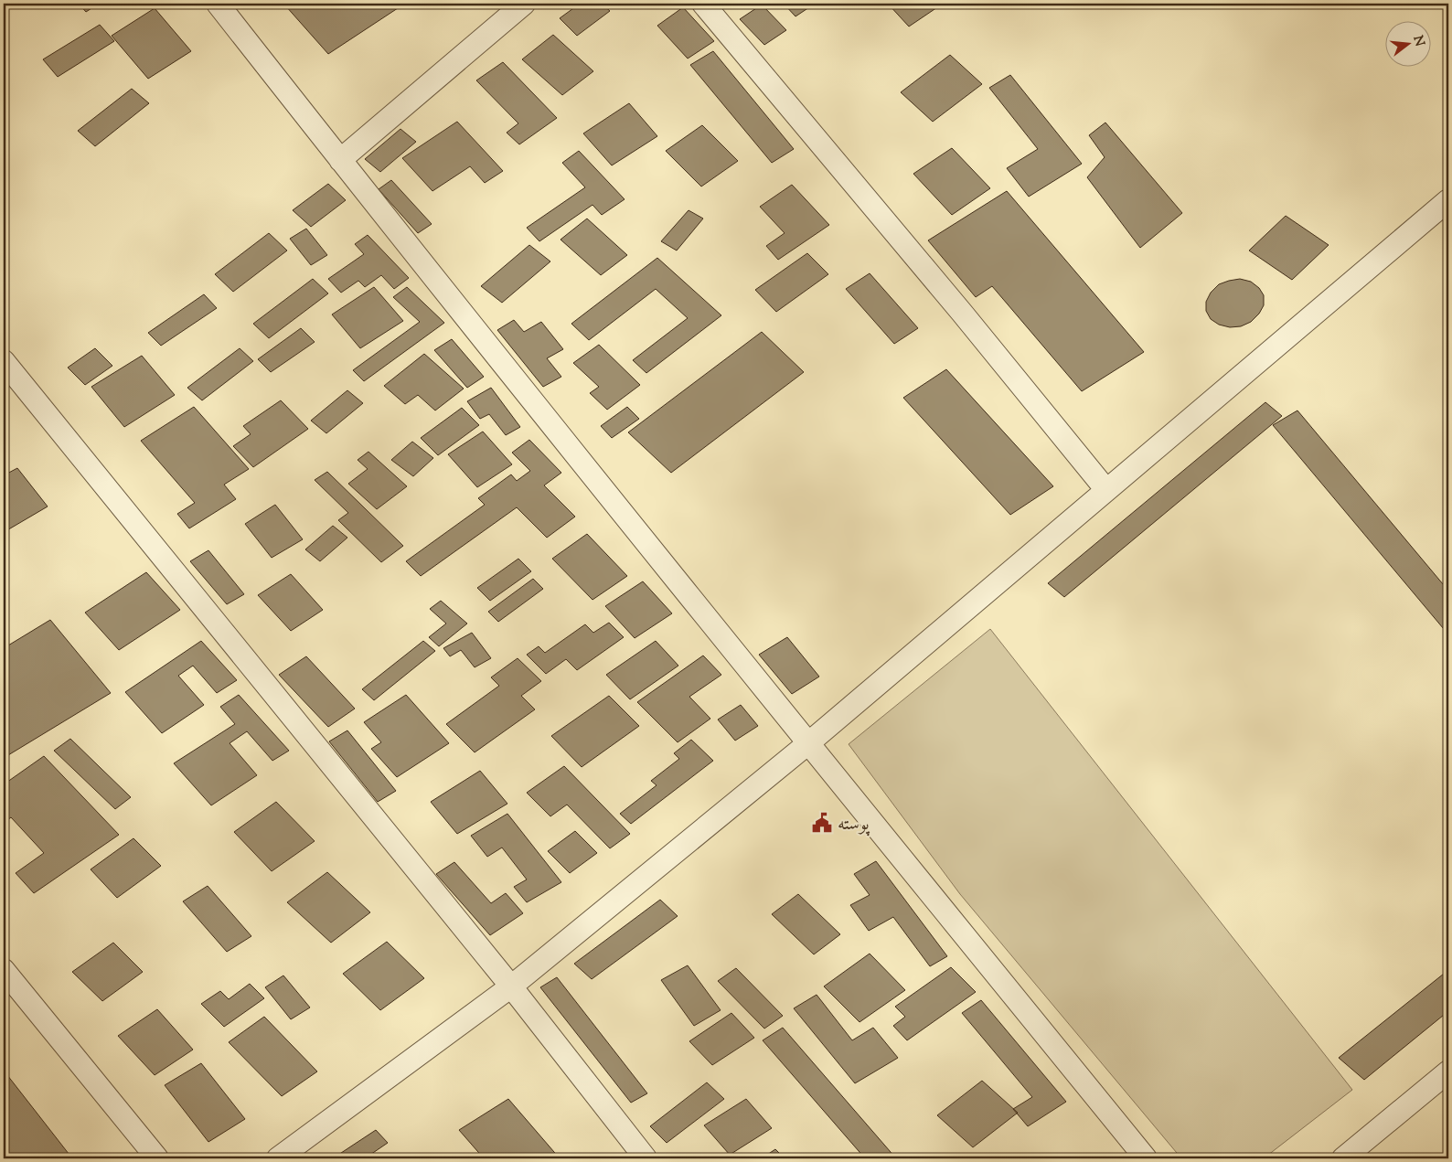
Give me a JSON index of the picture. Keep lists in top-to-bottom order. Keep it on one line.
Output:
{"places":{"public building":["پوسته"]},"north":"right"}
